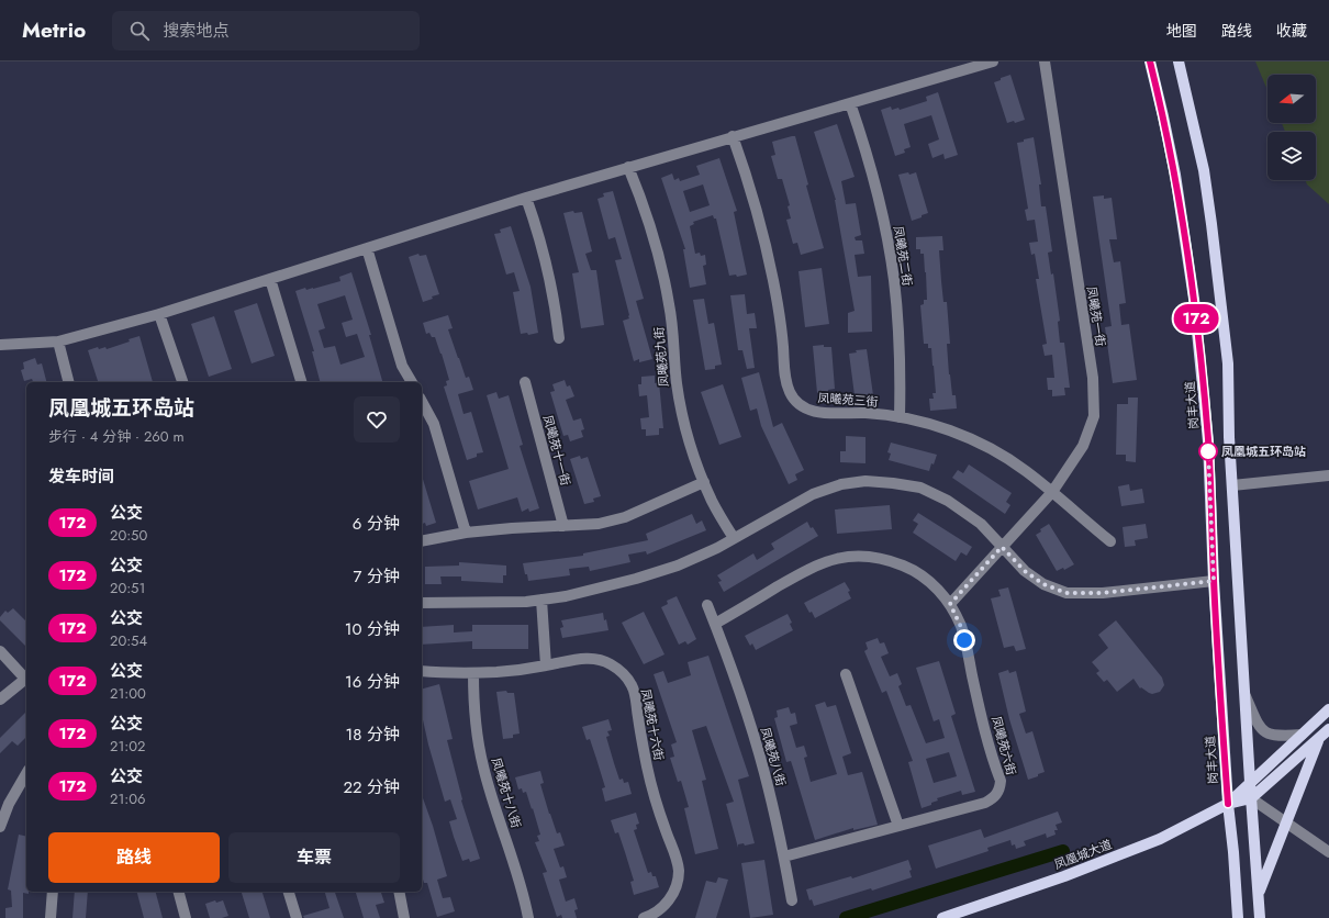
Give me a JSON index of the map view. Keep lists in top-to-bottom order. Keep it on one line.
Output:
{"streets":{"main road":["岗丰大道","凤凰城大道"],"street":["凤曦苑二街","凤曦苑一街","凤曦苑九街","凤曦苑三街","凤曦苑十一街","凤曦苑十六街","凤曦苑六街","凤曦苑八街","凤曦苑十八街"]},"crossings":[["凤曦苑二街","凤曦苑三街"],["凤曦苑一街","凤曦苑三街"],["凤曦苑一街","凤曦苑六街"],["岗丰大道","凤凰城大道"],["凤曦苑十六街","凤曦苑十八街"],["凤曦苑六街","凤曦苑八街"]],"places":["凤凰城五环岛站"],"lines":["bus line 172"],"north":"left","page":{"header":"Metrio","search":"搜索地点","nav":["地图","路线","收藏"],"on_map":"172","heading":[["凤凰城五环岛站","步行 · 4 分钟 · 260 m"],"发车时间"],"list":[{"mark":"172","name":"公交","note":"20:50","value":"6 分钟"},{"mark":"172","name":"公交","note":"20:51","value":"7 分钟"},{"mark":"172","name":"公交","note":"20:54","value":"10 分钟"},{"mark":"172","name":"公交","note":"21:00","value":"16 分钟"},{"mark":"172","name":"公交","note":"21:02","value":"18 分钟"},{"mark":"172","name":"公交","note":"21:06","value":"22 分钟"}],"buttons":["路线","车票"]}}
